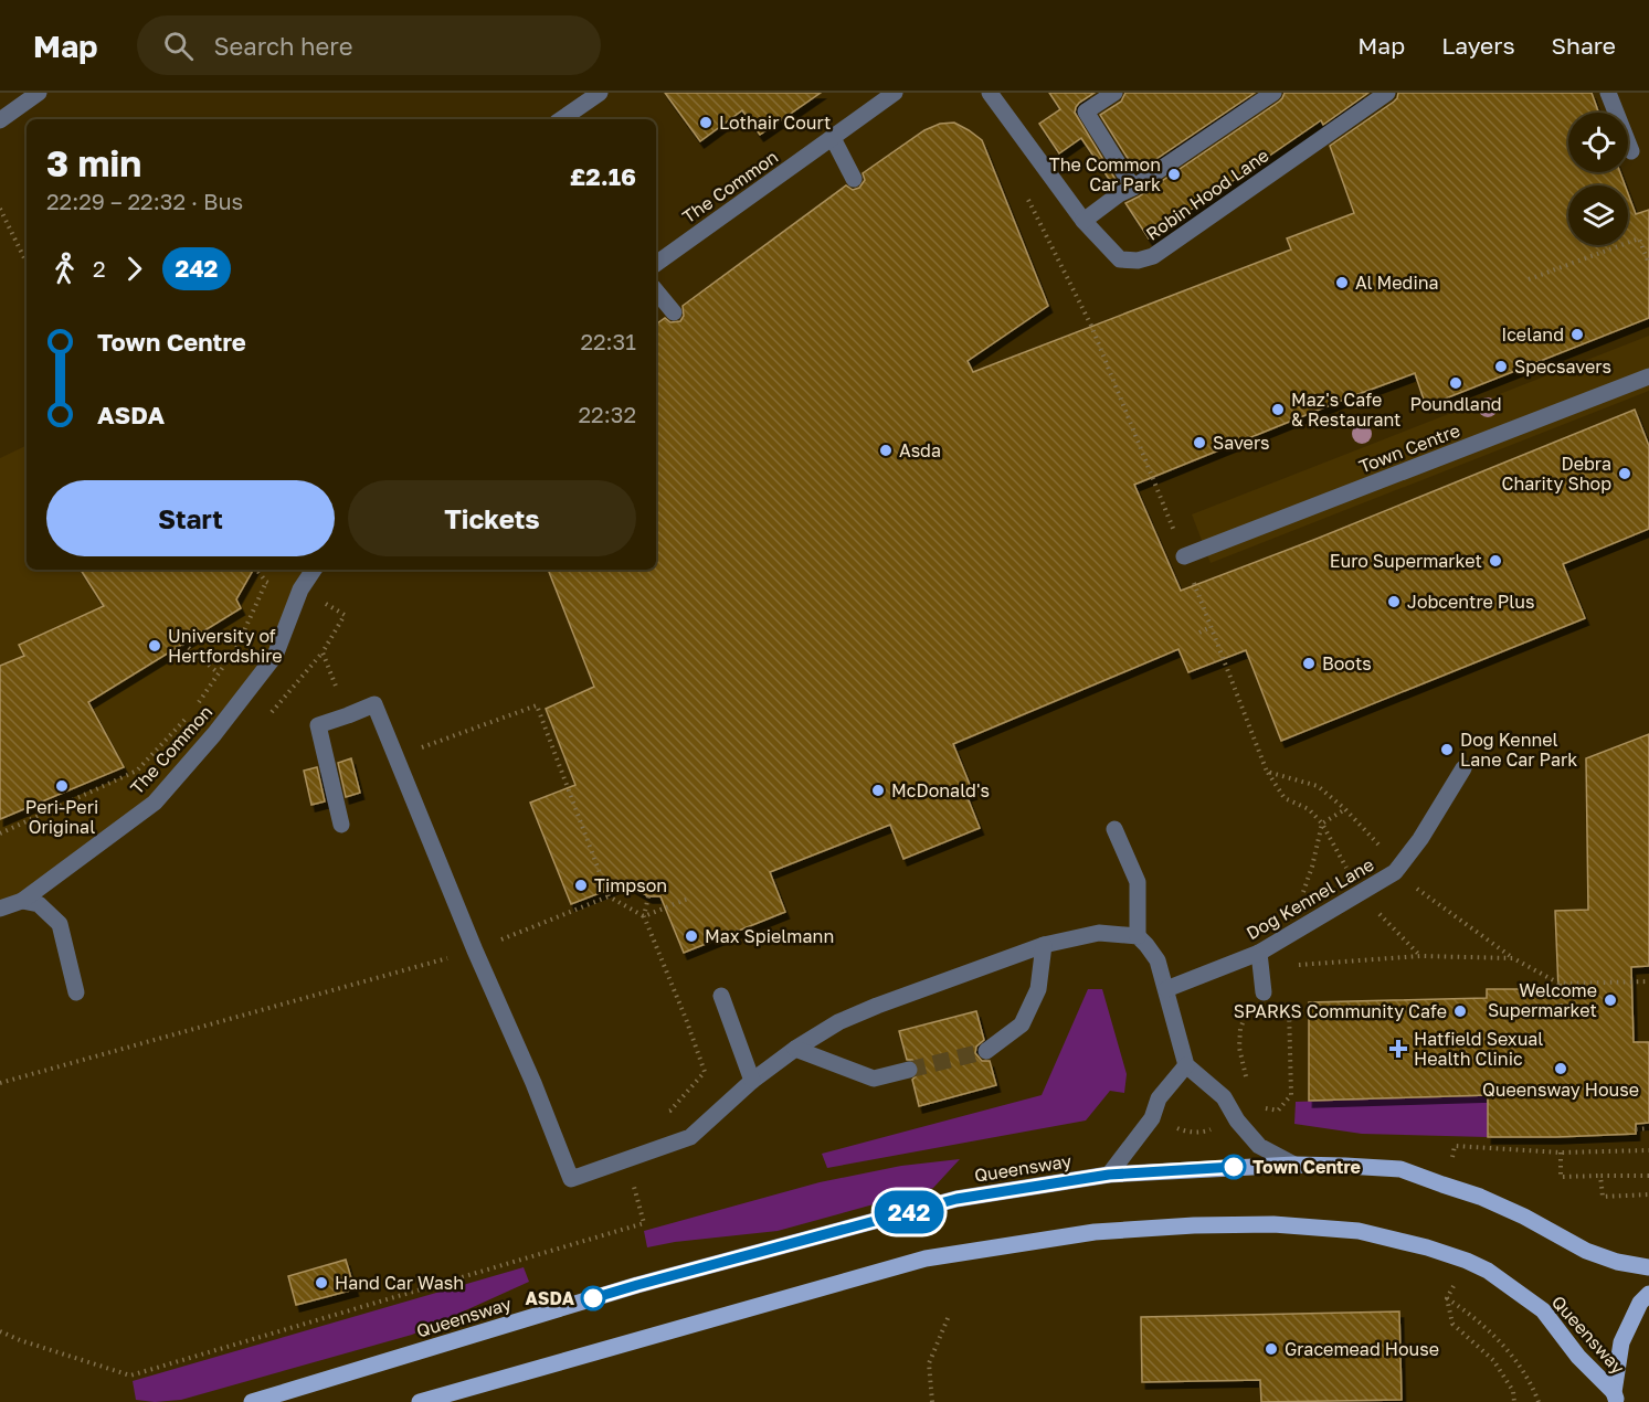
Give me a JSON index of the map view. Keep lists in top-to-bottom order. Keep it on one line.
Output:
{"streets":{"main road":["Queensway"],"street":["The Common","Robin Hood Lane","Town Centre","Dog Kennel Lane"]},"places":{"other":["Lothair Court","The Common Car Park","Al Medina","Iceland","Specsavers","Poundland","Maz's Cafe & Restaurant","Savers","Asda","Debra Charity Shop","Euro Supermarket","Jobcentre Plus","University of Hertfordshire","Boots","Dog Kennel Lane Car Park","Peri-Peri Original","McDonald's","Timpson","Max Spielmann","Welcome Supermarket","SPARKS Community Cafe","Queensway House","Town Centre","Hand Car Wash","ASDA","Gracemead House"],"health":["Hatfield Sexual Health Clinic"]},"lines":["bus line 242"],"page":{"header":"Map","search":"Search here","nav":["Map","Layers","Share"],"on_map":"242","heading":["3 min","22:29 – 22:32 · Bus","£2.16"],"legs":["2","242"],"list":[{"name":"Town Centre","value":"22:31"},{"name":"ASDA","value":"22:32"}],"buttons":["Start","Tickets"]}}
